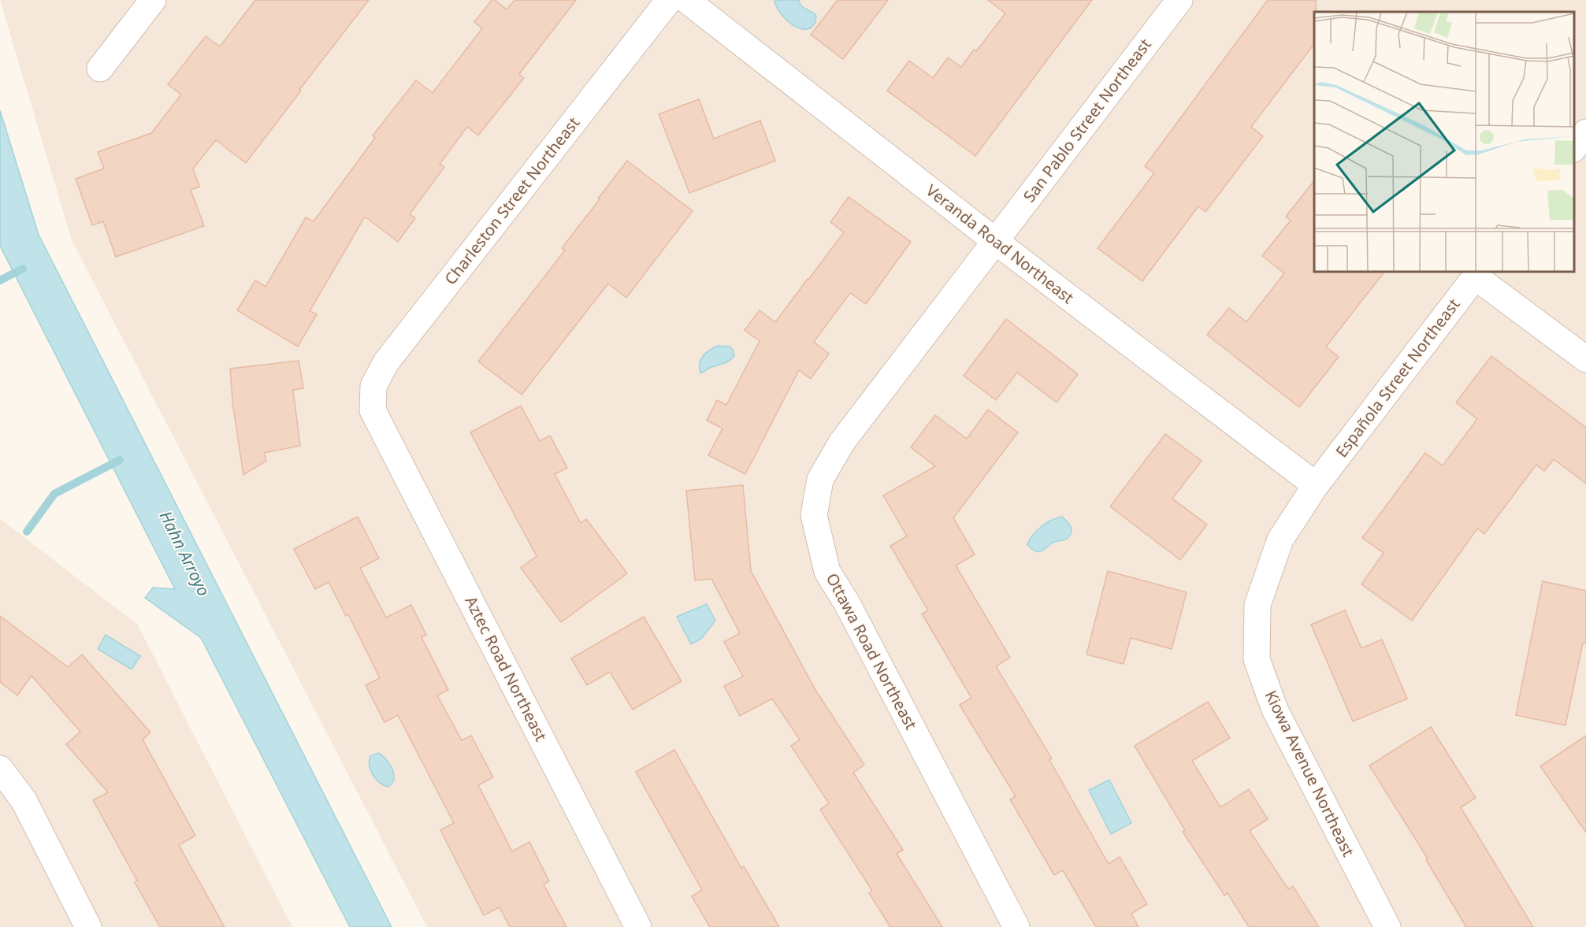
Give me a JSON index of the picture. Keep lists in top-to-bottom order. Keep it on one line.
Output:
{"streets":{"street":["San Pablo Street Northeast","Charleston Street Northeast","Veranda Road Northeast","Española Street Northeast","Ottawa Road Northeast","Aztec Road Northeast","Kiowa Avenue Northeast"]},"crossings":[["San Pablo Street Northeast","Veranda Road Northeast"],["San Pablo Street Northeast","Ottawa Road Northeast"],["Charleston Street Northeast","Aztec Road Northeast"],["Veranda Road Northeast","Española Street Northeast"],["Veranda Road Northeast","Ottawa Road Northeast"],["Veranda Road Northeast","Kiowa Avenue Northeast"],["Española Street Northeast","Kiowa Avenue Northeast"]],"water":["Hahn Arroyo"]}
